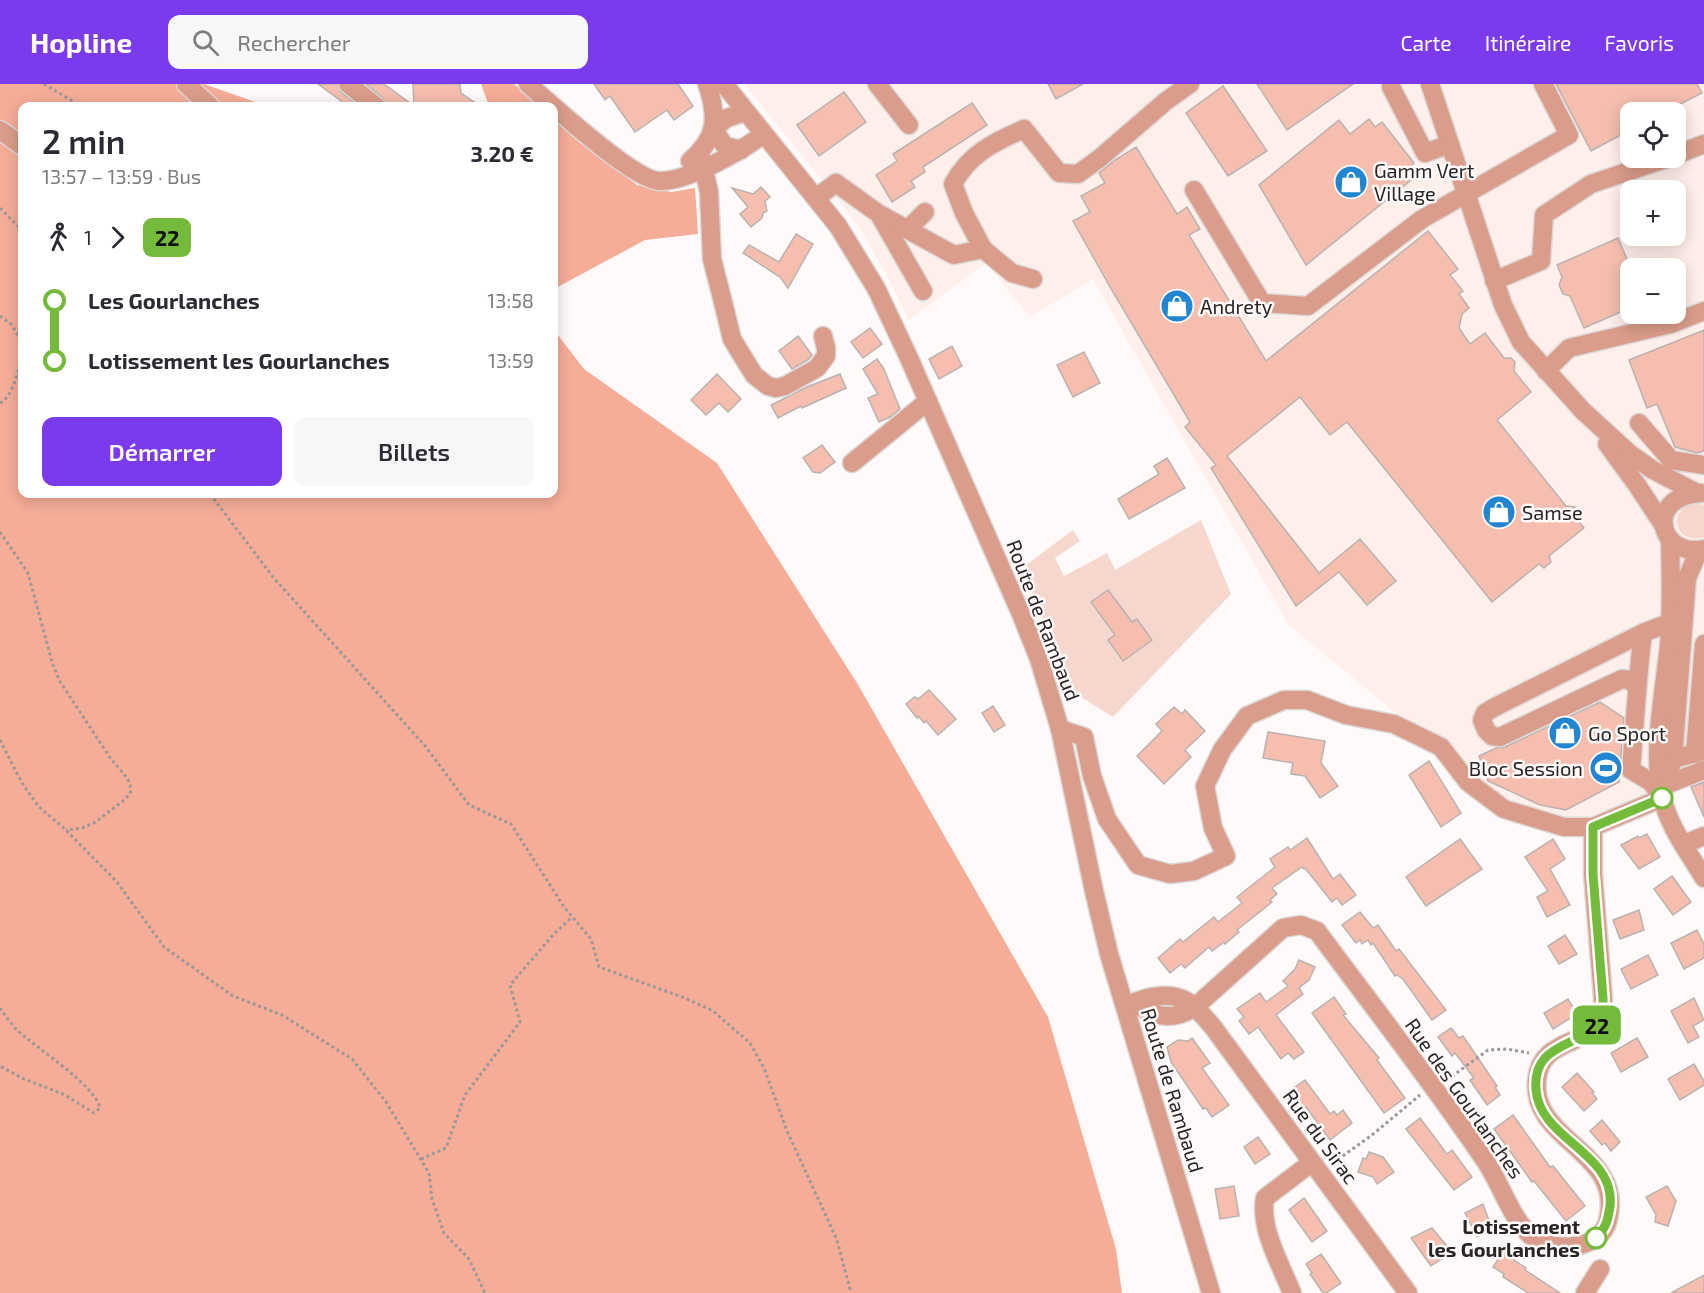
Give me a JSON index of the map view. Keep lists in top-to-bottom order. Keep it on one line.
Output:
{"streets":{"street":["Route de Rambaud","Rue des Gourlanches","Rue du Sirac"]},"crossings":[["Rue des Gourlanches","Rue du Sirac"]],"places":{"shop":["Gamm Vert Village","Andrety","Samse","Go Sport"],"sports":["Bloc Session"],"other":["Lotissement les Gourlanches"]},"lines":["bus line 22"],"page":{"header":"Hopline","search":"Rechercher","nav":["Carte","Itinéraire","Favoris"],"on_map":"22","map_buttons":["+","−"],"heading":["2 min","13:57 – 13:59 · Bus","3.20 €"],"legs":["1","22"],"list":[{"name":"Les Gourlanches","value":"13:58"},{"name":"Lotissement les Gourlanches","value":"13:59"}],"buttons":["Démarrer","Billets"]}}
